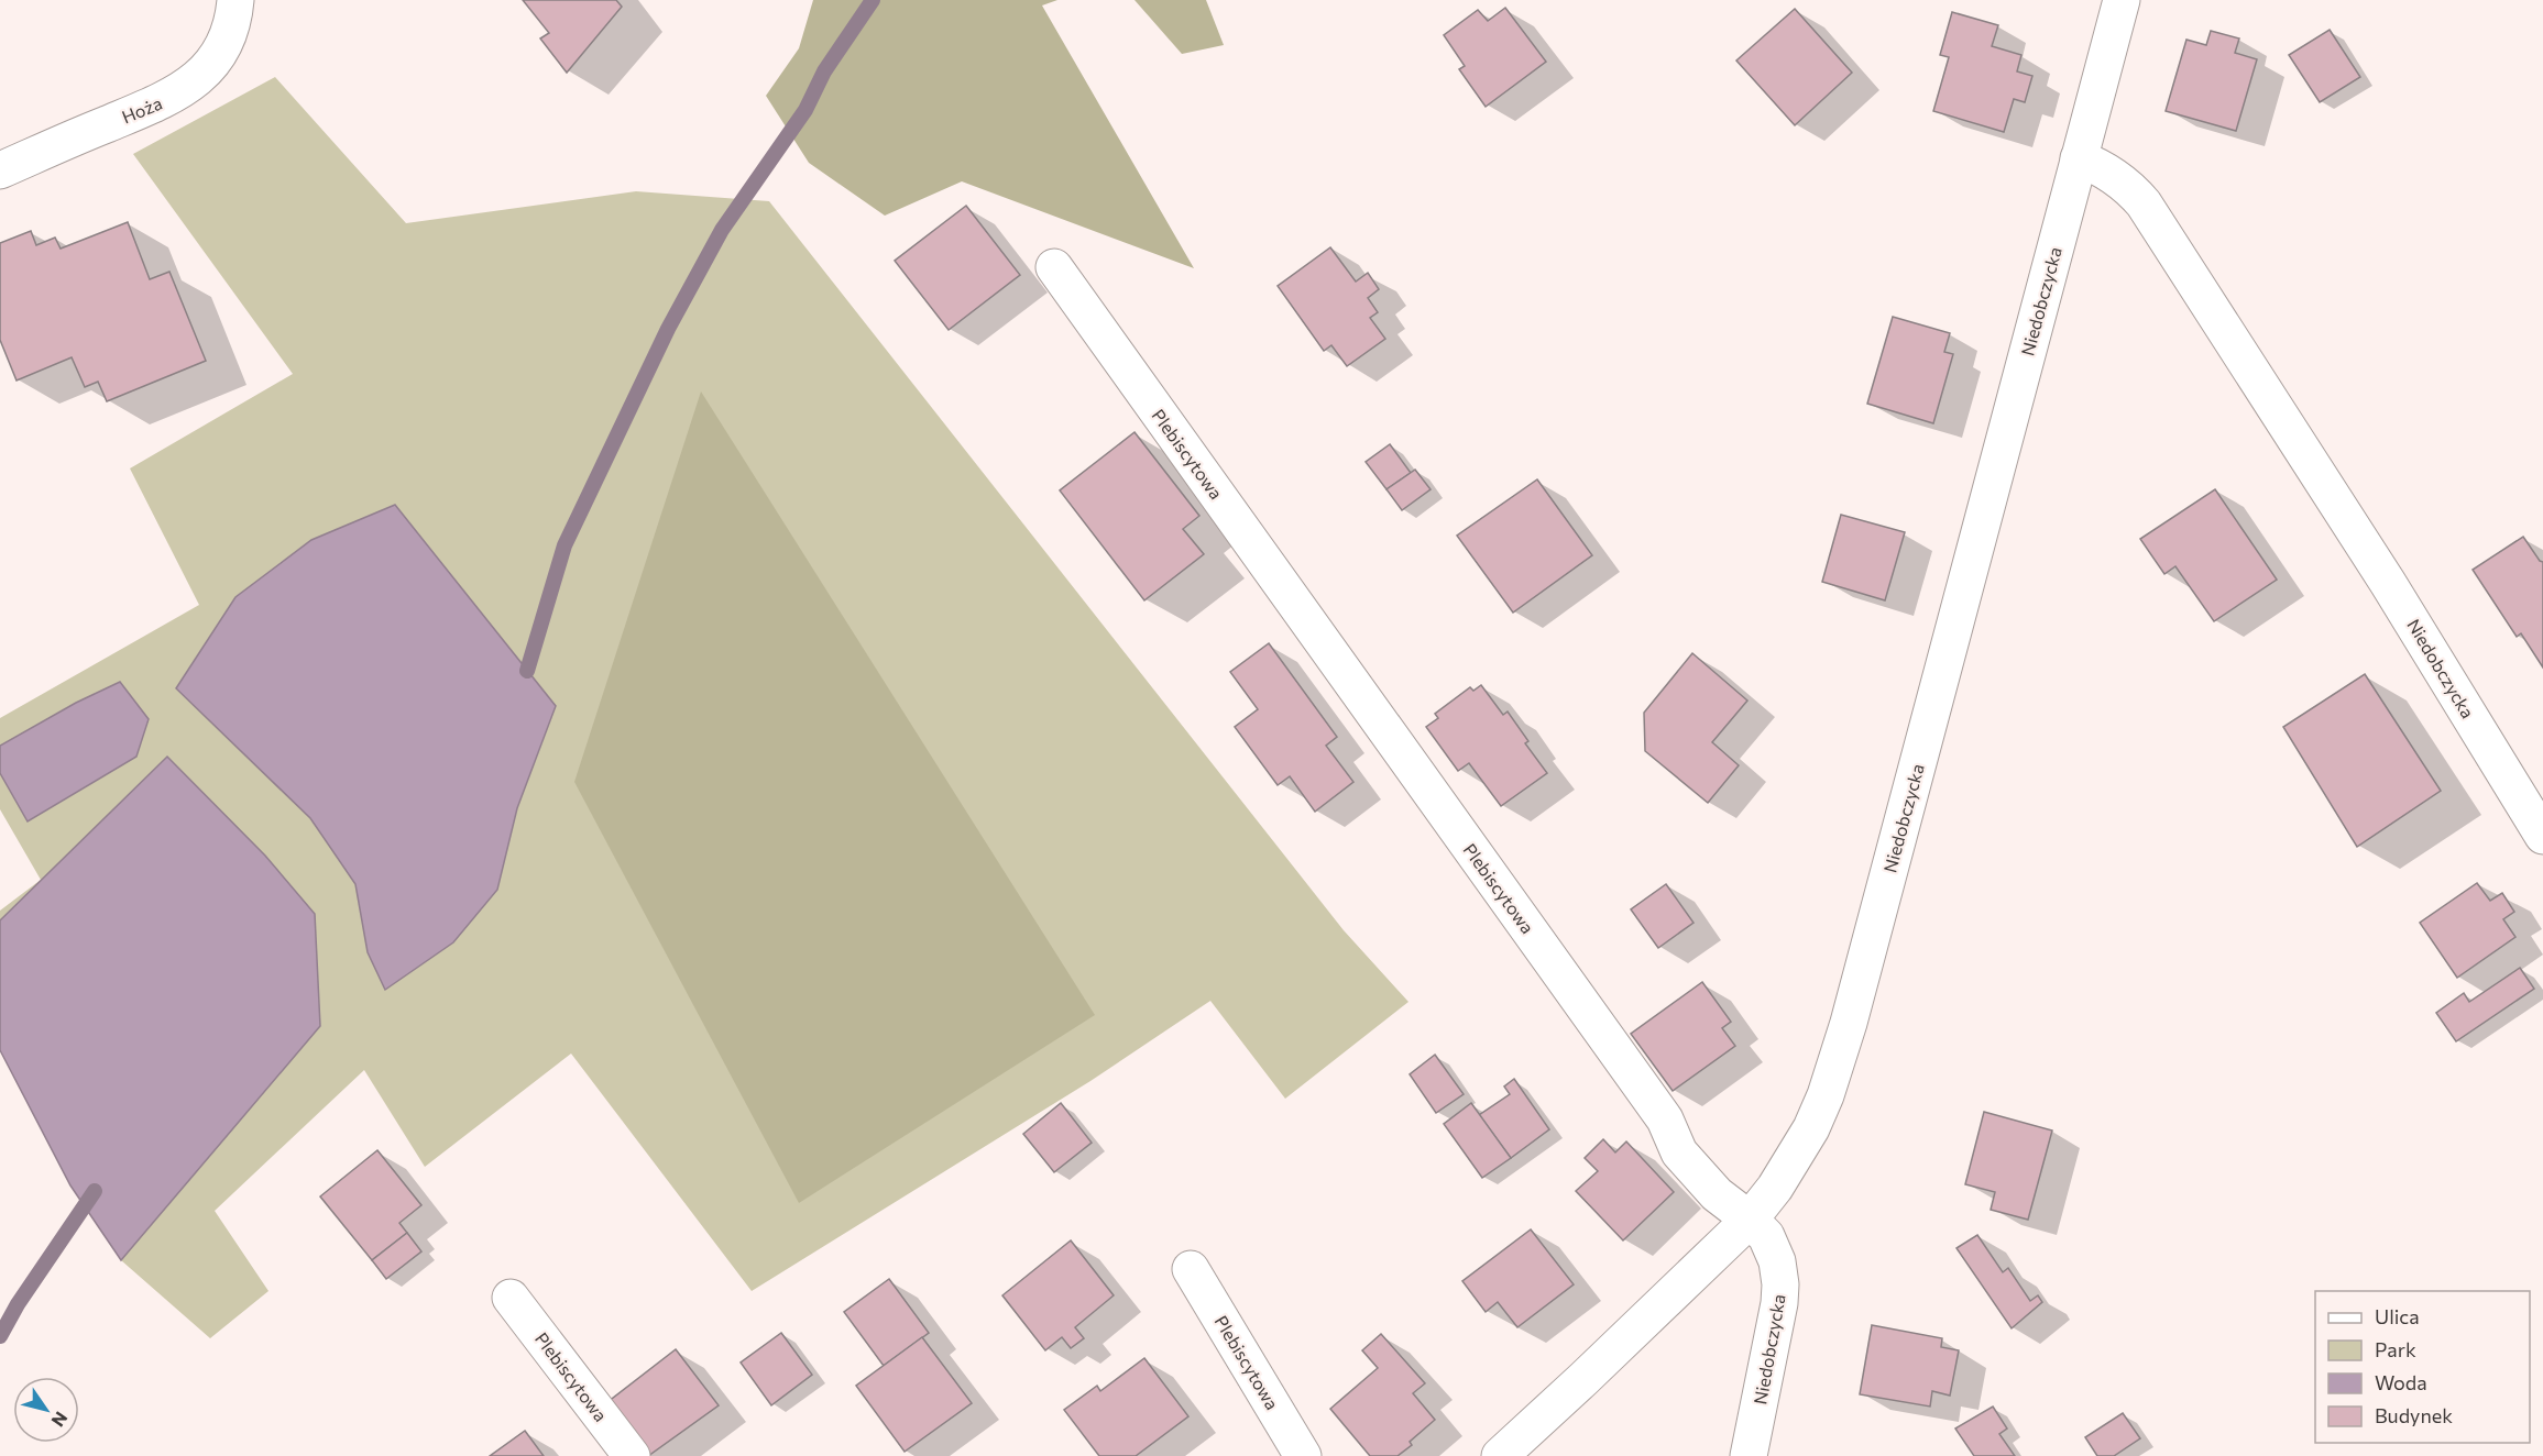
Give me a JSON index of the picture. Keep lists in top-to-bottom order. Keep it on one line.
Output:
{"streets":{"street":["Hoża","Niedobczycka","Plebiscytowa"]},"crossings":[["Niedobczycka","Plebiscytowa"]],"legend":["Ulica","Park","Woda","Budynek"],"north":"bottom right"}
